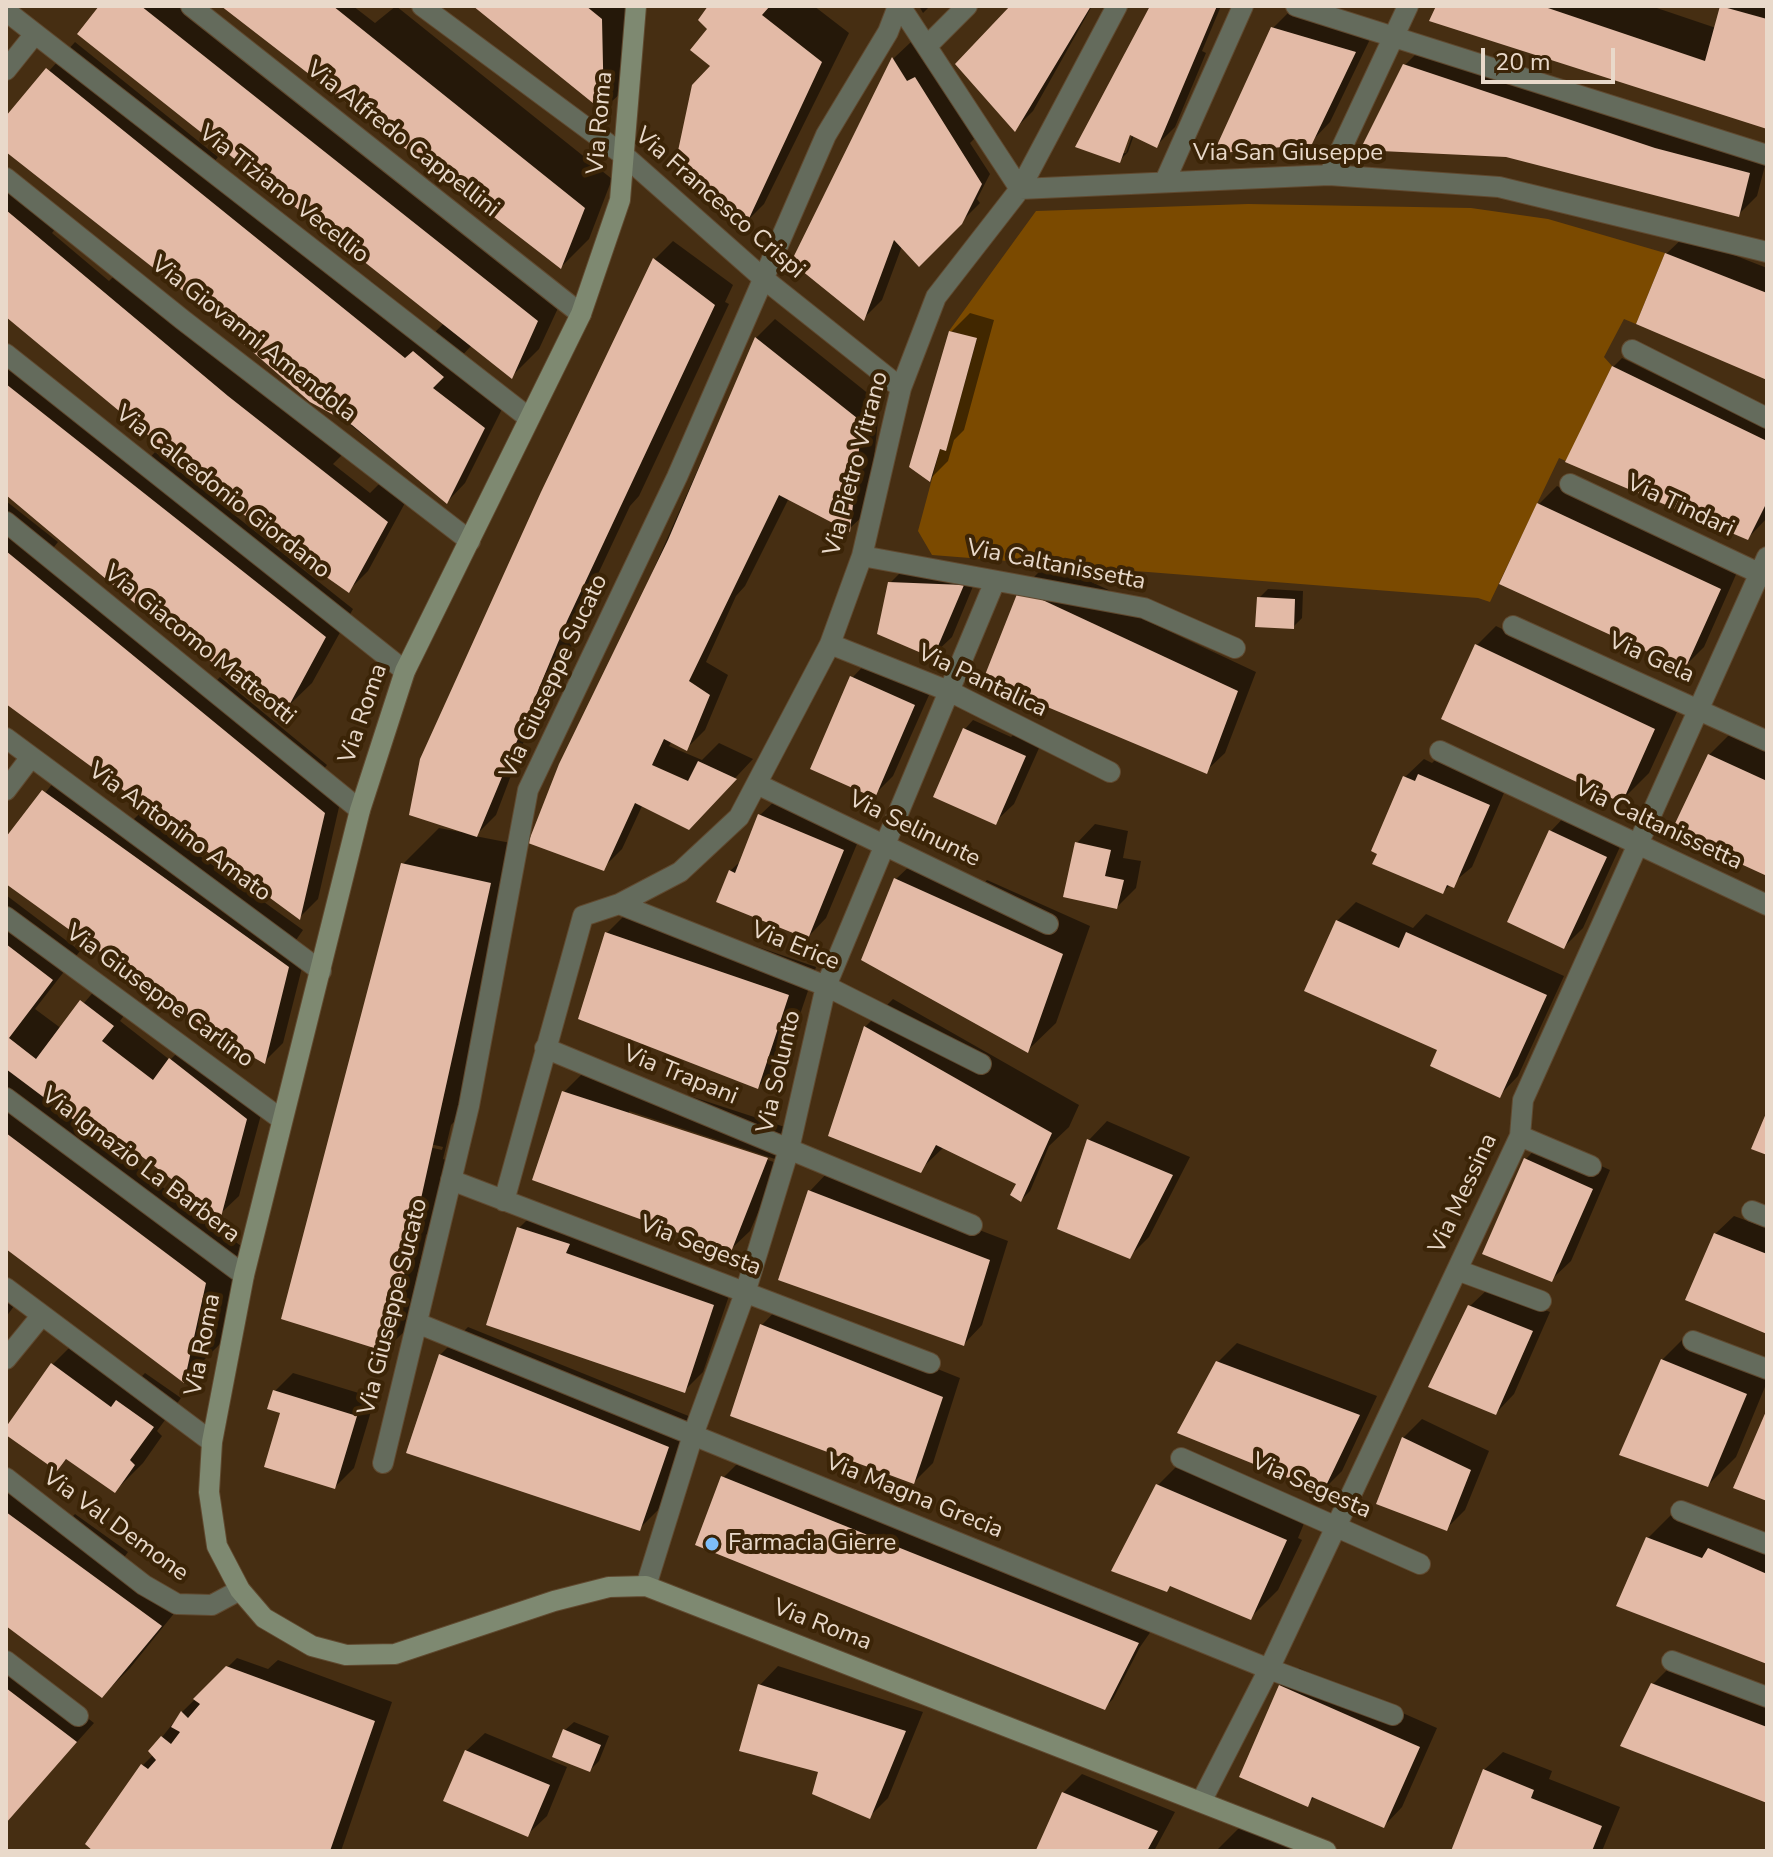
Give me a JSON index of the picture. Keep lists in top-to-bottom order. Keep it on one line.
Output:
{"streets":{"street":["Via Roma","Via Alfredo Cappellini","Via San Giuseppe","Via Tiziano Vecellio","Via Francesco Crispi","Via Giovanni Amendola","Via Pietro Vitrano","Via Calcedonio Giordano","Via Tindari","Via Caltanissetta","Via Giacomo Matteotti","Via Gela","Via Giuseppe Sucato","Via Pantalica","Via Selinunte","Via Antonino Amato","Via Erice","Via Giuseppe Carlino","Via Solunto","Via Trapani","Via Ignazio La Barbera","Via Messina","Via Segesta","Via Magna Grecia","Via Val Demone"]},"crossings":[["Via Roma","Via Alfredo Cappellini"],["Via Roma","Via Tiziano Vecellio"],["Via Roma","Via Francesco Crispi"],["Via Roma","Via Giovanni Amendola"],["Via Roma","Via Calcedonio Giordano"],["Via Roma","Via Giacomo Matteotti"],["Via Roma","Via Antonino Amato"],["Via Roma","Via Giuseppe Carlino"],["Via Roma","Via Solunto"],["Via Roma","Via Ignazio La Barbera"],["Via Roma","Via Messina"],["Via Roma","Via Val Demone"],["Via San Giuseppe","Via Pietro Vitrano"],["Via Francesco Crispi","Via Pietro Vitrano"],["Via Francesco Crispi","Via Giuseppe Sucato"],["Via Pietro Vitrano","Via Caltanissetta"],["Via Pietro Vitrano","Via Pantalica"],["Via Pietro Vitrano","Via Selinunte"],["Via Pietro Vitrano","Via Erice"],["Via Tindari","Via Messina"],["Via Caltanissetta","Via Solunto"],["Via Caltanissetta","Via Messina"],["Via Gela","Via Messina"],["Via Giuseppe Sucato","Via Segesta"],["Via Giuseppe Sucato","Via Magna Grecia"],["Via Pantalica","Via Solunto"],["Via Selinunte","Via Solunto"],["Via Erice","Via Solunto"],["Via Solunto","Via Trapani"],["Via Solunto","Via Segesta"],["Via Solunto","Via Magna Grecia"],["Via Messina","Via Segesta"],["Via Messina","Via Magna Grecia"]],"places":["Farmacia Gierre"],"scale_bar":"20 m"}
